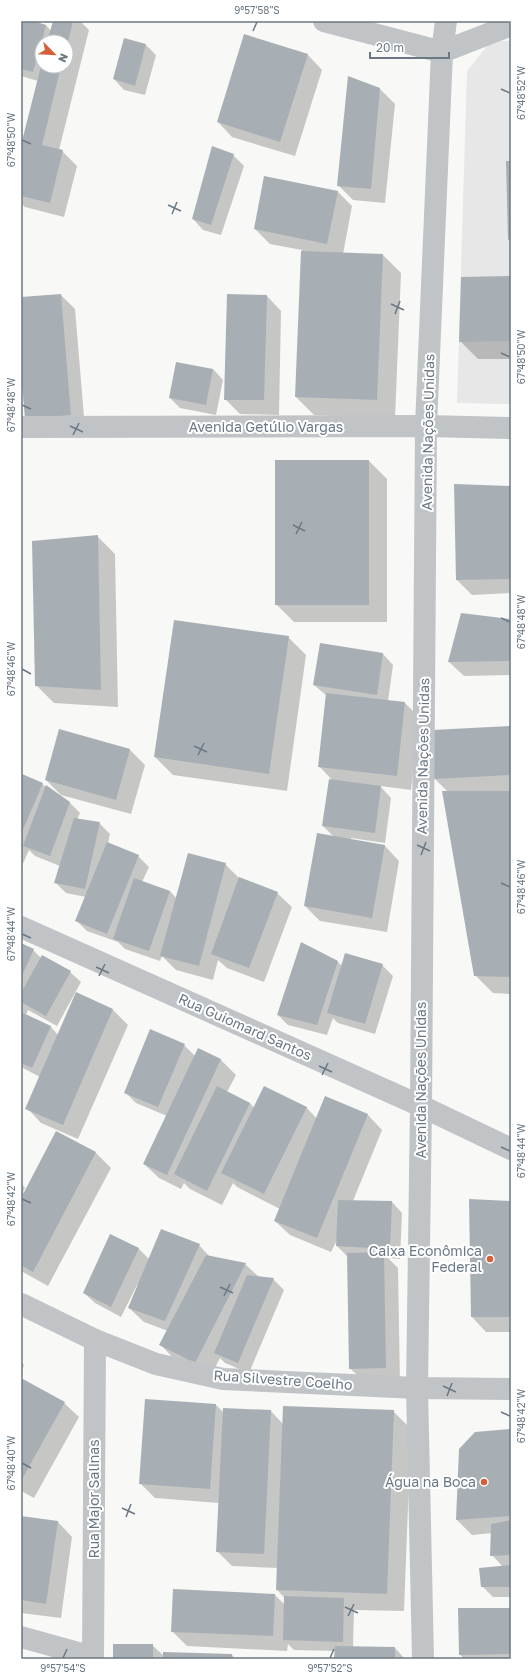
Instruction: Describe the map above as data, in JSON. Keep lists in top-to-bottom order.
{
  "streets": {
    "street": [
      "Avenida Getúlio Vargas",
      "Avenida Nações Unidas",
      "Rua Guiomard Santos",
      "Rua Silvestre Coelho",
      "Rua Major Salinas"
    ]
  },
  "crossings": [
    ["Avenida Getúlio Vargas", "Avenida Nações Unidas"],
    ["Avenida Nações Unidas", "Rua Guiomard Santos"],
    ["Avenida Nações Unidas", "Rua Silvestre Coelho"],
    ["Rua Silvestre Coelho", "Rua Major Salinas"]
  ],
  "places": ["Caixa Econômica Federal", "Água na Boca"],
  "scale_bar": "20 m",
  "north": "bottom right",
  "coordinates": [
    "9°57'58\"S",
    "67°48'52\"W",
    "67°48'50\"W",
    "67°48'48\"W",
    "67°48'46\"W",
    "67°48'44\"W",
    "67°48'42\"W",
    "67°48'40\"W",
    "9°57'54\"S",
    "9°57'52\"S"
  ]
}
